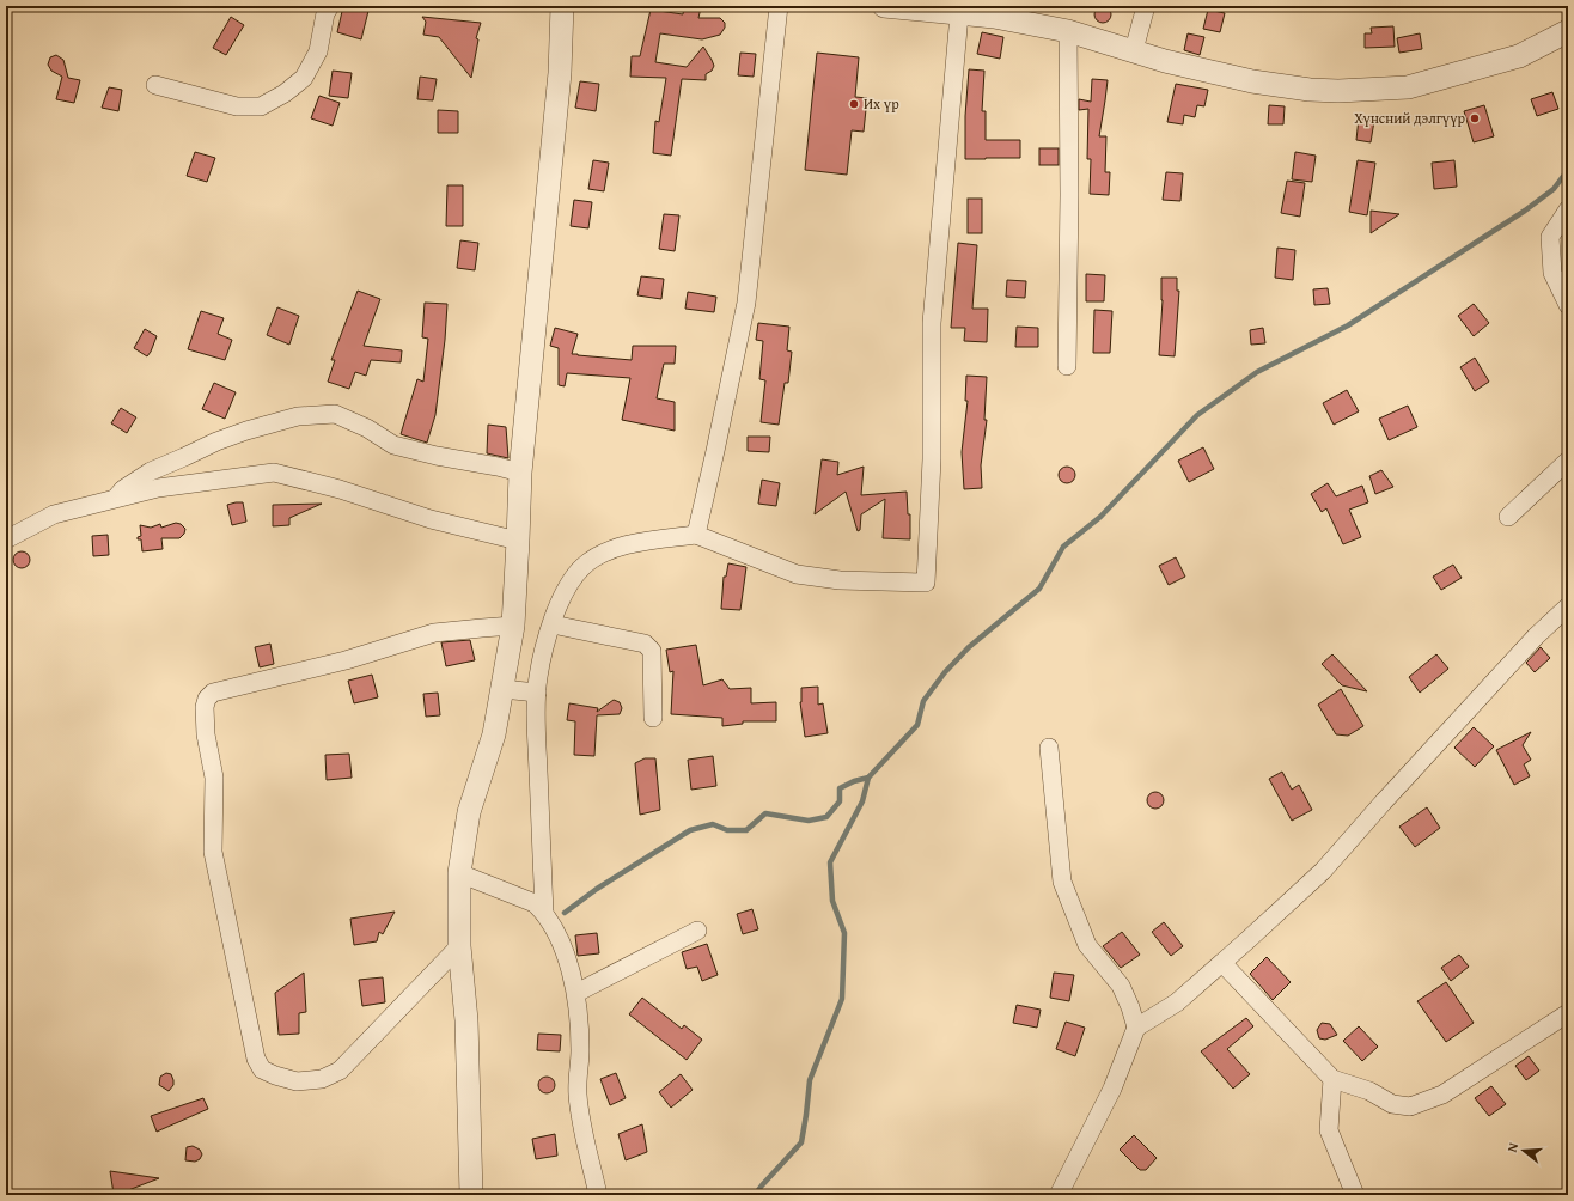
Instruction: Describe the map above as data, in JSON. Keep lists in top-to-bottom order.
{
  "places": ["Их үр", "Хүнсний дэлгүүр"],
  "north": "left"
}
